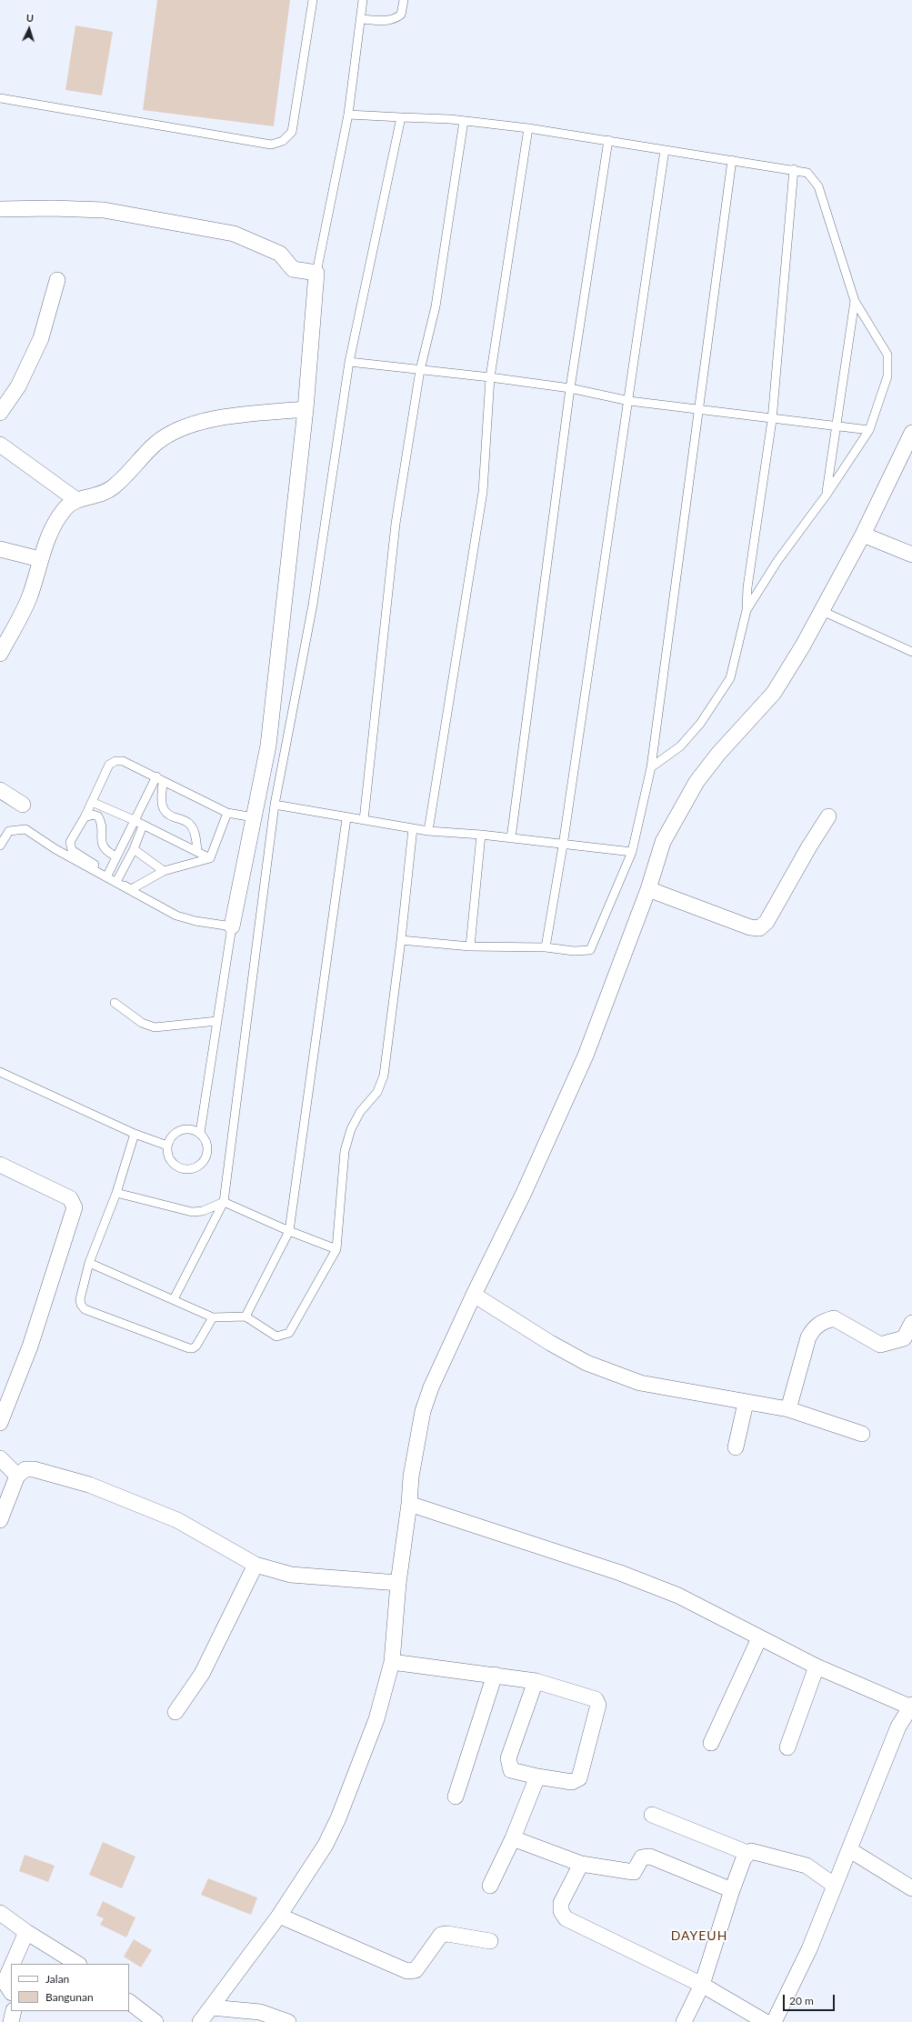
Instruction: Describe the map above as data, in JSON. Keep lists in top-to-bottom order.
{
  "districts": ["DAYEUH"],
  "legend": ["Jalan", "Bangunan"],
  "scale_bar": "20 m",
  "north": "top"
}
